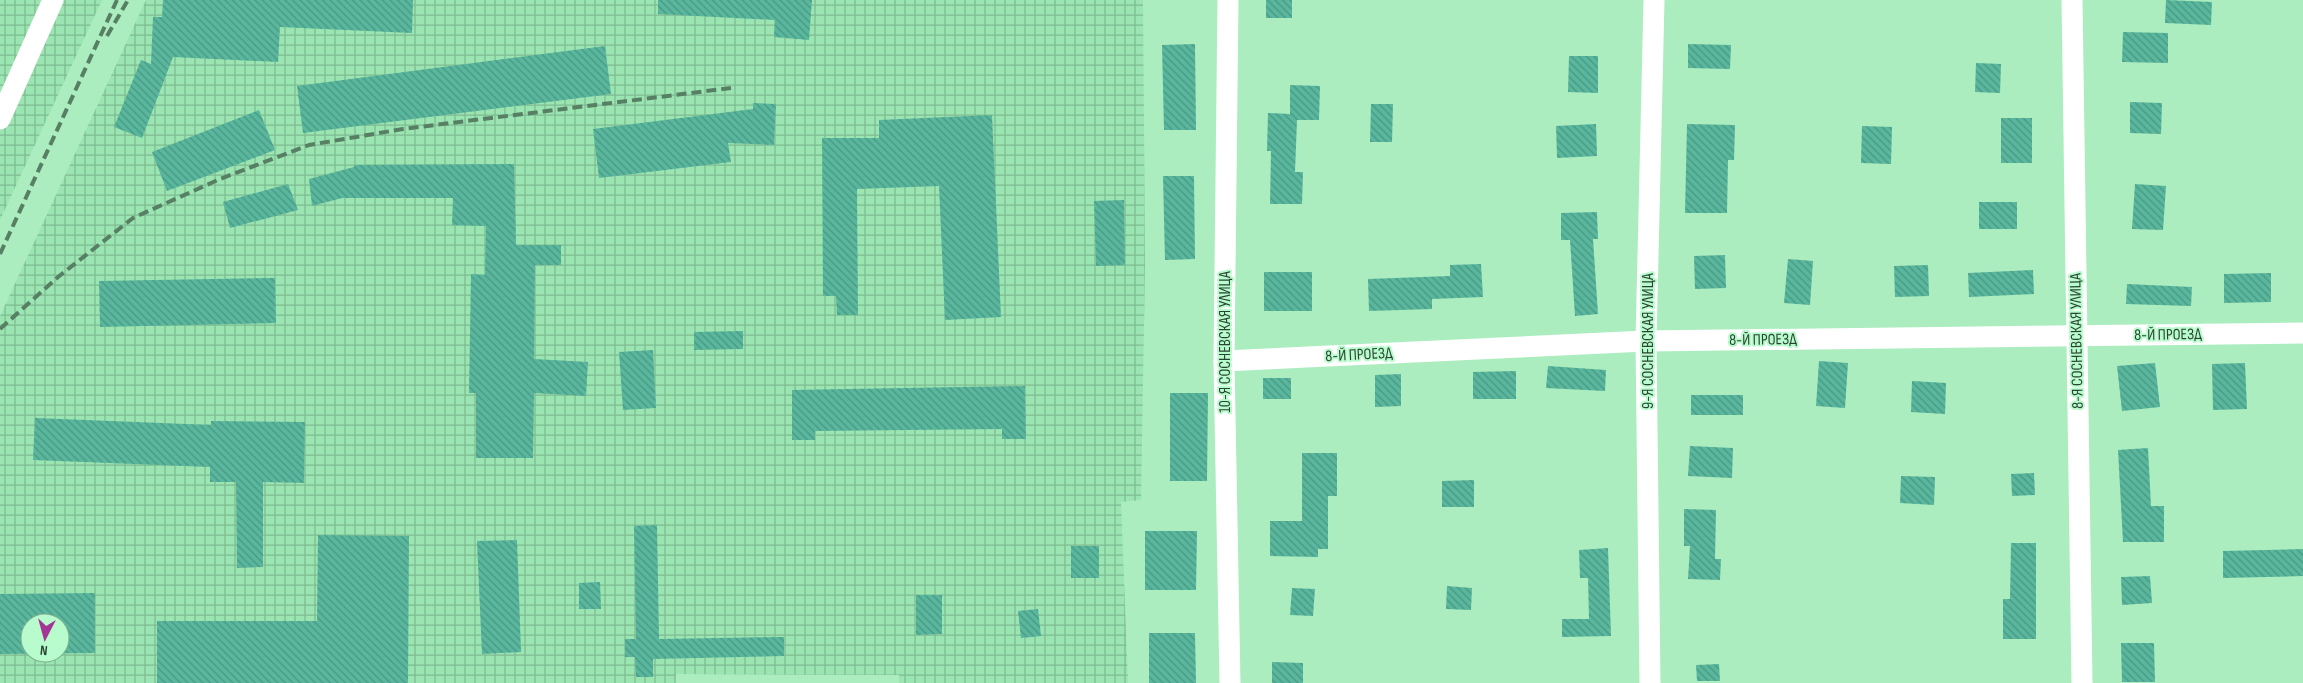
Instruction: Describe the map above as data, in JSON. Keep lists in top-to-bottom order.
{
  "streets": {
    "street": [
      "8-Й ПРОЕЗД",
      "9-Я СОСНЕВСКАЯ УЛИЦА",
      "8-Я СОСНЕВСКАЯ УЛИЦА",
      "10-Я СОСНЕВСКАЯ УЛИЦА"
    ]
  },
  "crossings": [
    ["8-Й ПРОЕЗД", "9-Я СОСНЕВСКАЯ УЛИЦА"],
    ["8-Й ПРОЕЗД", "8-Я СОСНЕВСКАЯ УЛИЦА"],
    ["8-Й ПРОЕЗД", "10-Я СОСНЕВСКАЯ УЛИЦА"]
  ],
  "north": "bottom"
}
